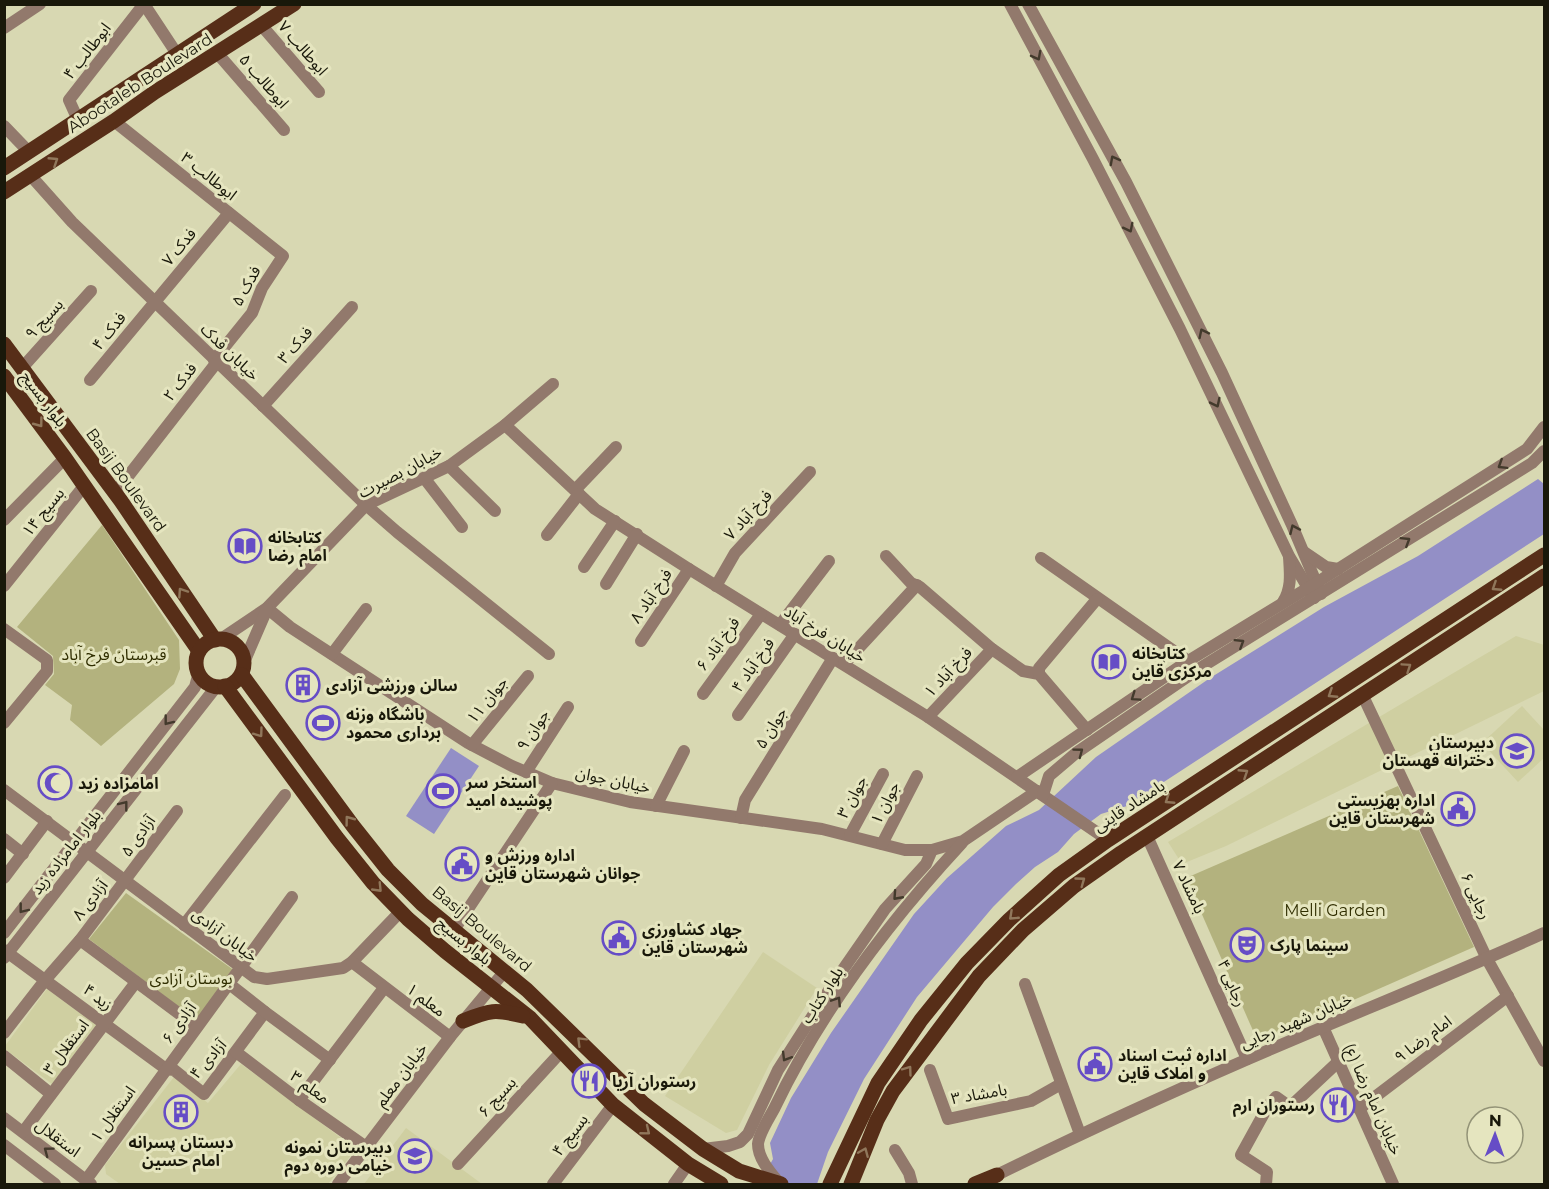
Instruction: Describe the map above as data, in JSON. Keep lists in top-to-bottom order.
{
  "streets": {
    "main road": [
      "Abootaleb Boulevard",
      "بلوار بسیج",
      "Basij Boulevard",
      "بامشاد قاینی"
    ],
    "street": [
      "ابوطالب ۷",
      "ابوطالب ۴",
      "ابوطالب ۵",
      "ابوطالب ۳",
      "فدک ۷",
      "فدک ۵",
      "بسیج ۹",
      "فدک ۴",
      "فدک ۳",
      "خیابان فدک",
      "فدک ۲",
      "خیابان بصیرت",
      "بسیج ۱۴",
      "فرخ آباد ۷",
      "فرخ آباد ۸",
      "خیابان فرخ آباد",
      "فرخ آباد ۶",
      "فرخ آباد ۴",
      "فرخ آباد ۱",
      "جوان ۱۱",
      "جوان ۵",
      "جوان ۹",
      "خیابان جوان",
      "جوان ۳",
      "جوان ۱",
      "آزادی ۵",
      "بلوار امامزاده زید",
      "بامشاد ۷",
      "رجایی ۶",
      "آزادی ۸",
      "خیابان آزادی",
      "رجایی ۴",
      "بلوار کتاب",
      "زید ۴",
      "معلم ۱",
      "خیابان شهید رجایی",
      "آزادی ۶",
      "امام رضا ۹",
      "استقلال ۳",
      "آزادی ۴",
      "خیابان معلم",
      "معلم ۳",
      "بامشاد ۳",
      "بسیج ۶",
      "خیابان امام رضا (ع)",
      "استقلال ۱",
      "بسیج ۴",
      "استقلال"
    ]
  },
  "crossings": [
    ["ابوطالب ۷", "Abootaleb Boulevard"],
    ["ابوطالب ۴", "Abootaleb Boulevard"],
    ["ابوطالب ۵", "Abootaleb Boulevard"],
    ["Abootaleb Boulevard", "ابوطالب ۳"],
    ["Abootaleb Boulevard", "خیابان فدک"],
    ["ابوطالب ۳", "فدک ۷"],
    ["ابوطالب ۳", "فدک ۵"],
    ["فدک ۷", "فدک ۴"],
    ["فدک ۷", "خیابان فدک"],
    ["فدک ۵", "خیابان فدک"],
    ["فدک ۵", "فدک ۲"],
    ["بسیج ۹", "Basij Boulevard"],
    ["فدک ۴", "خیابان فدک"],
    ["فدک ۳", "خیابان فدک"],
    ["خیابان فدک", "فدک ۲"],
    ["خیابان فدک", "خیابان بصیرت"],
    ["فدک ۲", "Basij Boulevard"],
    ["بلوار بسیج", "Basij Boulevard"],
    ["بلوار بسیج", "بسیج ۱۴"],
    ["بلوار بسیج", "بلوار امامزاده زید"],
    ["بلوار بسیج", "خیابان آزادی"],
    ["بلوار بسیج", "خیابان معلم"],
    ["بلوار بسیج", "بسیج ۶"],
    ["بلوار بسیج", "بسیج ۴"],
    ["خیابان بصیرت", "خیابان فرخ آباد"],
    ["خیابان بصیرت", "خیابان جوان"],
    ["Basij Boulevard", "بلوار امامزاده زید"],
    ["Basij Boulevard", "بلوار کتاب"],
    ["Basij Boulevard", "خیابان معلم"],
    ["فرخ آباد ۷", "خیابان فرخ آباد"],
    ["فرخ آباد ۸", "خیابان فرخ آباد"],
    ["خیابان فرخ آباد", "فرخ آباد ۶"],
    ["خیابان فرخ آباد", "فرخ آباد ۴"],
    ["خیابان فرخ آباد", "فرخ آباد ۱"],
    ["خیابان فرخ آباد", "جوان ۵"],
    ["خیابان فرخ آباد", "بامشاد قاینی"],
    ["جوان ۱۱", "خیابان جوان"],
    ["جوان ۵", "خیابان جوان"],
    ["جوان ۹", "خیابان جوان"],
    ["خیابان جوان", "جوان ۳"],
    ["خیابان جوان", "جوان ۱"],
    ["خیابان جوان", "بلوار کتاب"],
    ["آزادی ۵", "آزادی ۸"],
    ["آزادی ۵", "خیابان آزادی"],
    ["بلوار امامزاده زید", "خیابان آزادی"],
    ["بلوار امامزاده زید", "زید ۴"],
    ["بامشاد ۷", "رجایی ۴"],
    ["رجایی ۶", "خیابان شهید رجایی"],
    ["رجایی ۶", "امام رضا ۹"],
    ["آزادی ۸", "خیابان آزادی"],
    ["آزادی ۸", "زید ۴"],
    ["خیابان آزادی", "معلم ۱"],
    ["خیابان آزادی", "آزادی ۶"],
    ["رجایی ۴", "خیابان شهید رجایی"],
    ["زید ۴", "آزادی ۶"],
    ["زید ۴", "استقلال ۳"],
    ["زید ۴", "آزادی ۴"],
    ["زید ۴", "استقلال ۱"],
    ["معلم ۱", "خیابان معلم"],
    ["خیابان شهید رجایی", "خیابان امام رضا (ع)"],
    ["آزادی ۶", "آزادی ۴"],
    ["آزادی ۶", "استقلال ۱"],
    ["امام رضا ۹", "خیابان امام رضا (ع)"],
    ["استقلال ۳", "استقلال"],
    ["آزادی ۴", "معلم ۳"],
    ["آزادی ۴", "استقلال ۱"],
    ["خیابان معلم", "معلم ۳"],
    ["استقلال ۱", "استقلال"]
  ],
  "one_way": ["بلوار بسیج", "Basij Boulevard"],
  "parks": ["قبرستان فرخ آباد", "Melli Garden", "بوستان آزادی"],
  "places": {
    "library": ["کتابخانه امام رضا", "کتابخانه مرکزی قاین"],
    "building": ["سالن ورزشی آزادی", "دبستان پسرانه امام حسین"],
    "sports": ["باشگاه وزنه برداری محمود", "استخر سر پوشیده امید"],
    "school or university": ["دبیرستان دخترانه قهستان", "دبیرستان نمونه خیامی دوره دوم"],
    "mosque": ["امامزاده زید"],
    "public building": [
      "اداره بهزیستی شهرستان قاین",
      "اداره ورزش و جوانان شهرستان قاین",
      "جهاد کشاورزی شهرستان قاین",
      "اداره ثبت اسناد و املاک قاین"
    ],
    "theatre": ["سینما پارک"],
    "restaurant": ["رستوران آریا", "رستوران ارم"]
  },
  "north": "top"
}
